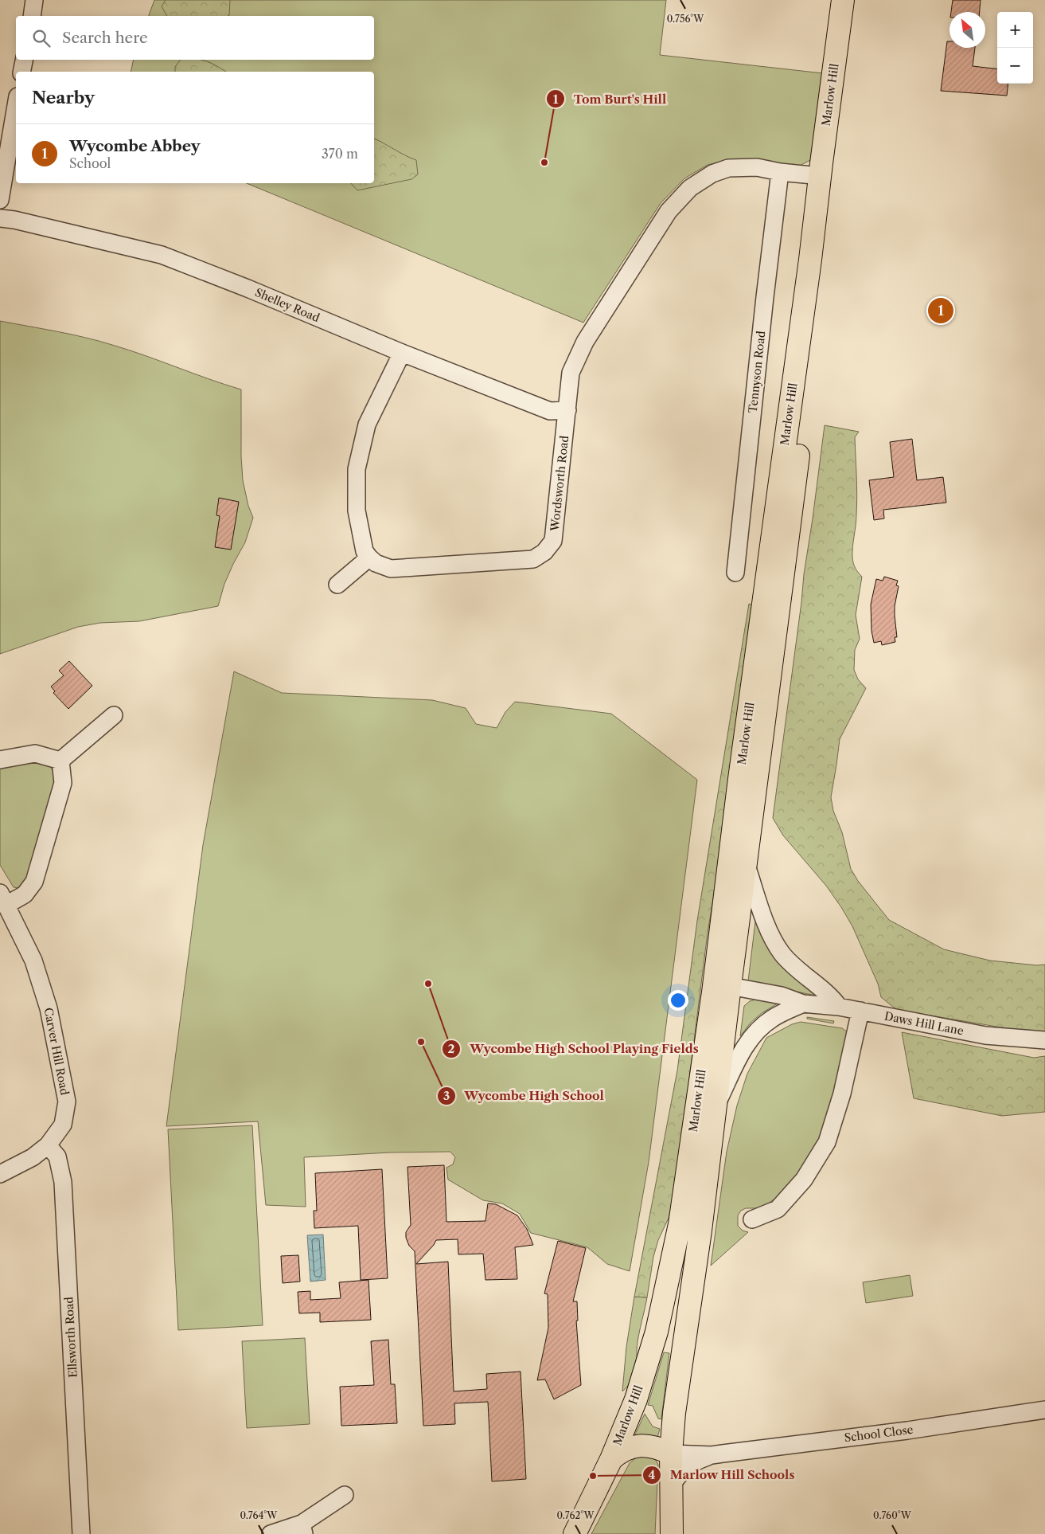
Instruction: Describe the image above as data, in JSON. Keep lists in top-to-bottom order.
{
  "streets": {
    "main road": ["Marlow Hill"],
    "street": [
      "Shelley Road",
      "Tennyson Road",
      "Wordsworth Road",
      "Daws Hill Lane",
      "Carver Hill Road",
      "Ellsworth Road",
      "School Close"
    ]
  },
  "crossings": [
    ["Marlow Hill", "Wordsworth Road"],
    ["Marlow Hill", "Daws Hill Lane"],
    ["Marlow Hill", "School Close"],
    ["Shelley Road", "Wordsworth Road"],
    ["Tennyson Road", "Wordsworth Road"],
    ["Carver Hill Road", "Ellsworth Road"]
  ],
  "places": [
    "Tom Burt's Hill",
    "Wycombe High School Playing Fields",
    "Wycombe High School",
    "Marlow Hill Schools"
  ],
  "north": "top left",
  "page": {
    "map_buttons": ["+", "−"],
    "search": "Search here",
    "heading": "Nearby",
    "list": [
      {
        "mark": "1",
        "name": "Wycombe Abbey",
        "note": "School",
        "value": "370 m"
      }
    ],
    "pins": "1"
  },
  "coordinates": [
    "0.756°W",
    "0.764°W",
    "0.762°W",
    "0.760°W"
  ]
}
